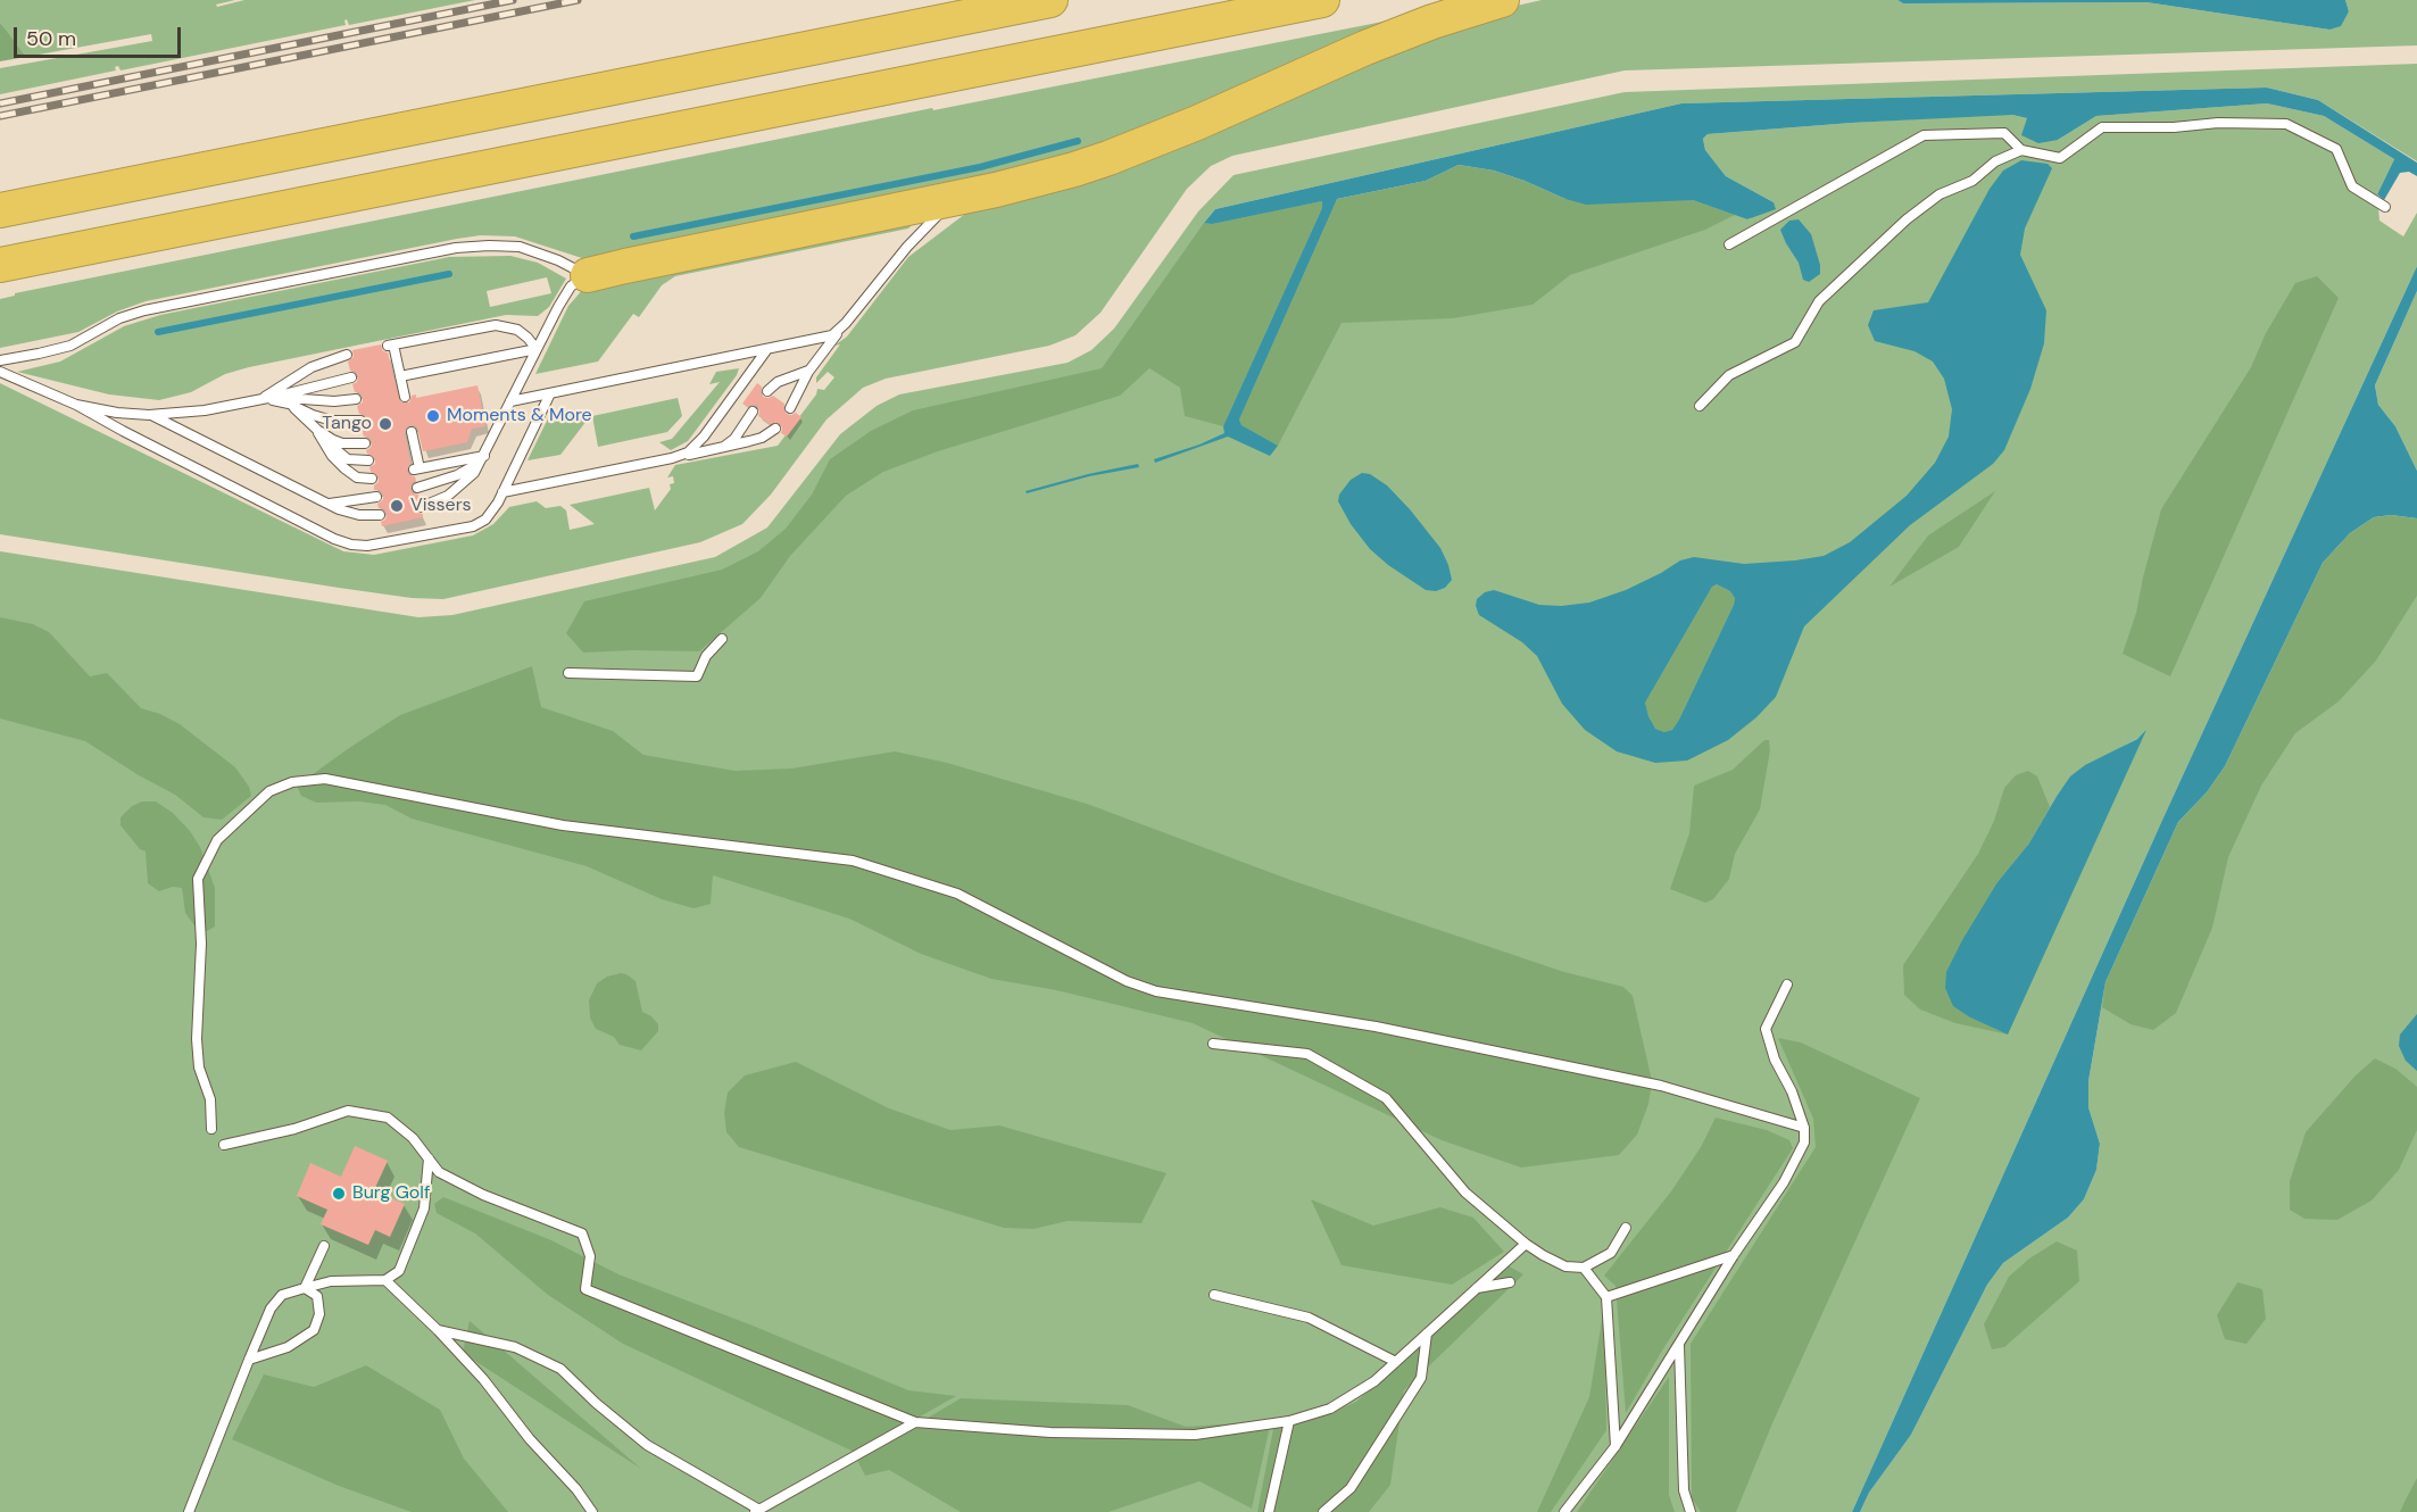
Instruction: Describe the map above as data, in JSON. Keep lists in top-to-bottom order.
{
  "places": [
    "Moments & More",
    "Tango",
    "Vissers",
    "Burg Golf"
  ],
  "scale_bar": "50 m"
}
